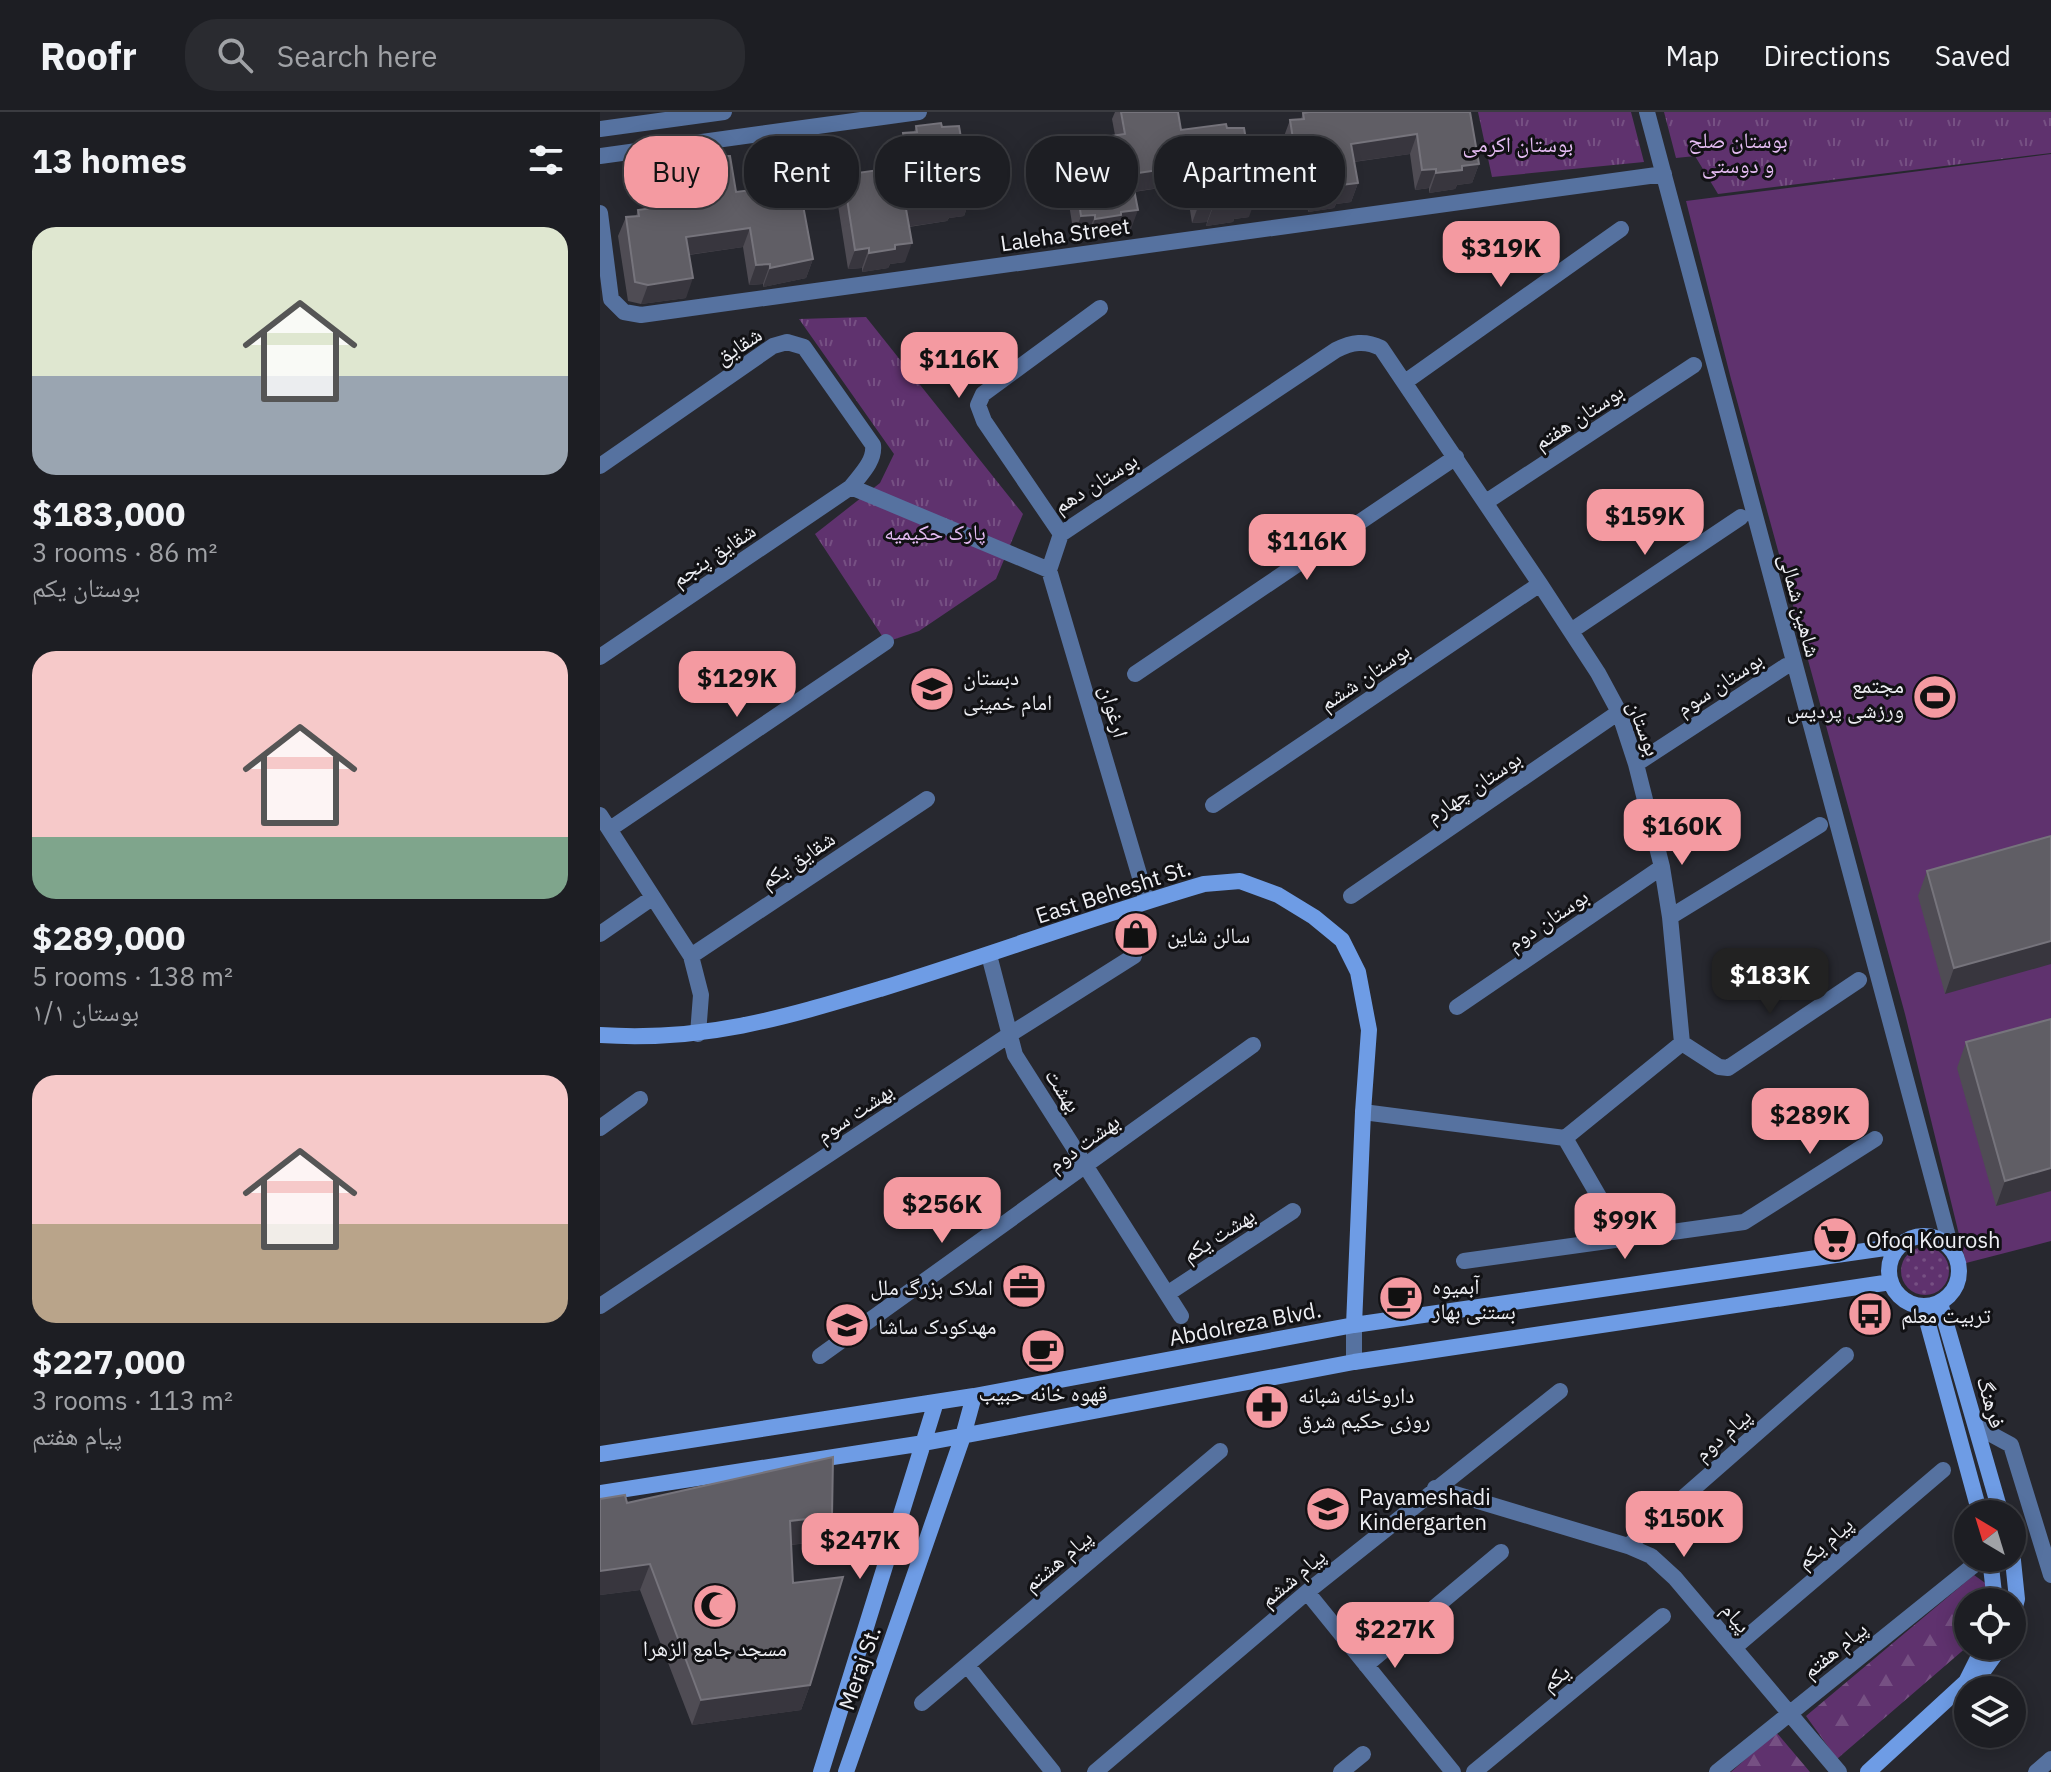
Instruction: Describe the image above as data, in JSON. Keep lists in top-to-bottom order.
{
  "streets": {
    "main road": [
      "East Behesht St.",
      "Abdolreza Blvd.",
      "فرهنگ",
      "Meraj St."
    ],
    "street": [
      "Laleha Street",
      "شقایق",
      "بوستان هفتم",
      "بوستان دهم",
      "شقایق پنجم",
      "شاهین شمالی",
      "بوستان ششم",
      "بوستان سوم",
      "ارغوان",
      "بوستان",
      "بوستان چهارم",
      "شقایق یکم",
      "بوستان دوم",
      "بهشت",
      "بهشت سوم",
      "بهشت دوم",
      "بهشت یکم",
      "پیام دوم",
      "پیام یکم",
      "پیام هشتم",
      "پیام ششم",
      "پیام",
      "پیام هفتم",
      "یکم"
    ]
  },
  "crossings": [
    ["Laleha Street", "شاهین شمالی"],
    ["شقایق", "شقایق پنجم"],
    ["بوستان هفتم", "بوستان"],
    ["بوستان دهم", "بوستان"],
    ["شاهین شمالی", "Abdolreza Blvd."],
    ["شاهین شمالی", "فرهنگ"],
    ["بوستان ششم", "بوستان"],
    ["بوستان سوم", "بوستان"],
    ["ارغوان", "East Behesht St."],
    ["بوستان", "بوستان چهارم"],
    ["بوستان", "بوستان دوم"],
    ["East Behesht St.", "بهشت"],
    ["East Behesht St.", "Abdolreza Blvd."],
    ["بهشت", "بهشت سوم"],
    ["بهشت", "بهشت دوم"],
    ["بهشت", "بهشت یکم"],
    ["Abdolreza Blvd.", "فرهنگ"],
    ["Abdolreza Blvd.", "Meraj St."],
    ["پیام دوم", "پیام"],
    ["پیام یکم", "پیام"],
    ["پیام ششم", "پیام"],
    ["پیام", "پیام هفتم"]
  ],
  "parks": ["بوستان صلح و دوستی", "بوستان اکرمی", "پارک حکیمیه"],
  "places": {
    "school or university": ["دبستان امام خمینی", "مهدکودک ساشا", "Payameshadi Kindergarten"],
    "sports": ["مجتمع ورزشی پردیس"],
    "shop": ["سالن شاین"],
    "supermarket": ["Ofoq Kourosh"],
    "office": ["املاک بزرگ ملل"],
    "cafe": ["آبمیوه بستنی بهار", "قهوه خانه حبیب"],
    "bus stop": ["تربیت معلم"],
    "pharmacy": ["داروخانه شبانه روزی حکیم شرق"],
    "mosque": ["مسجد جامع الزهرا"]
  },
  "north": "top left",
  "page": {
    "header": "Roofr",
    "search": "Search here",
    "nav": ["Map", "Directions", "Saved"],
    "heading": "13 homes",
    "chip": [
      "Buy",
      "Rent",
      "Filters",
      "New",
      "Apartment"
    ],
    "list": [
      {
        "name": "$183,000",
        "note": "3 rooms · 86 m² · بوستان یکم"
      },
      {
        "name": "$289,000",
        "note": "5 rooms · 138 m² · بوستان ۱/۱"
      },
      {
        "name": "$227,000",
        "note": "3 rooms · 113 m² · پیام هفتم"
      }
    ],
    "price": [
      "$319K",
      "$116K",
      "$159K",
      "$116K",
      "$129K",
      "$160K",
      "$183K",
      "$289K",
      "$256K",
      "$99K",
      "$150K",
      "$247K",
      "$227K"
    ]
  }
}
